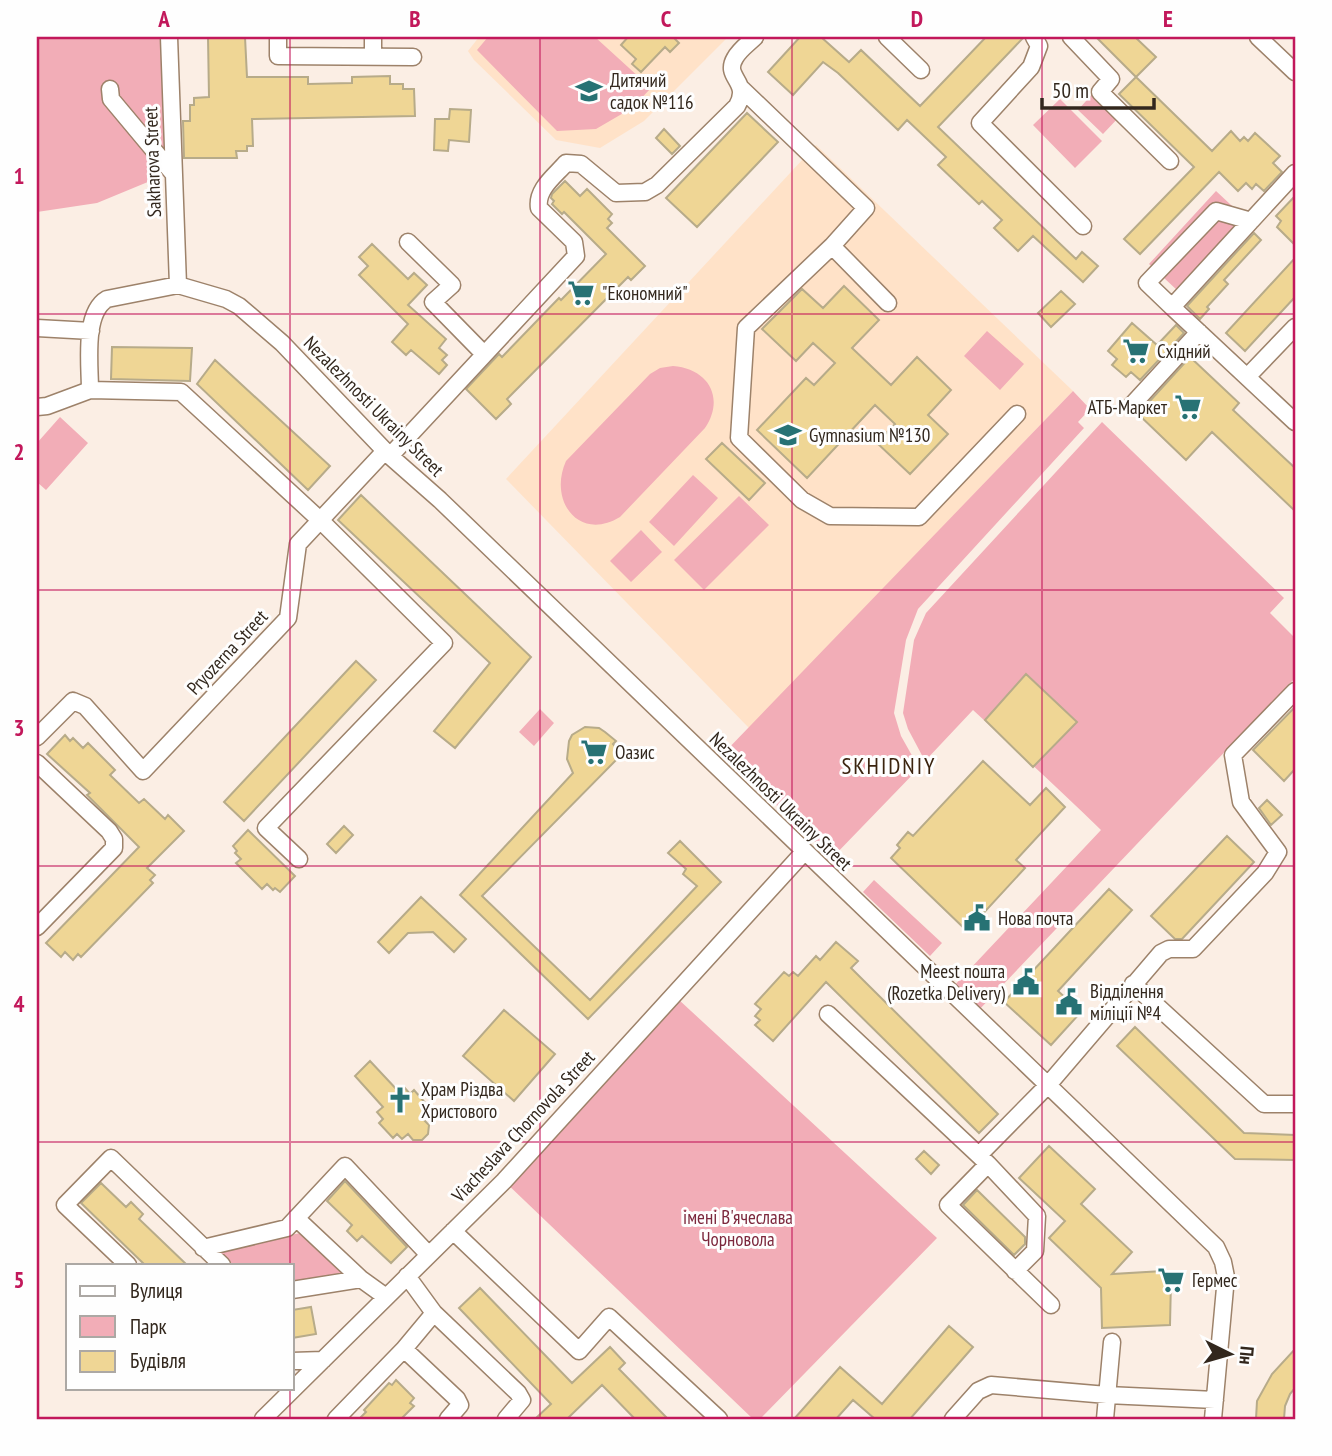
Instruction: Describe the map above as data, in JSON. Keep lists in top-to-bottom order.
{
  "streets": {
    "street": [
      "Sakharova Street",
      "Nezalezhnosti Ukrainy Street",
      "Pryozerna Street",
      "Viacheslava Chornovola Street"
    ]
  },
  "crossings": [
    ["Sakharova Street", "Nezalezhnosti Ukrainy Street"],
    ["Nezalezhnosti Ukrainy Street", "Pryozerna Street"],
    ["Nezalezhnosti Ukrainy Street", "Viacheslava Chornovola Street"]
  ],
  "districts": ["SKHIDNIY"],
  "parks": ["імені В'ячеслава Чорновола"],
  "places": {
    "school or university": ["Дитячий садок №116", "Gymnasium №130"],
    "supermarket": [
      "\"Економний\"",
      "Східний",
      "АТБ-Маркет",
      "Оазис",
      "Гермес"
    ],
    "public building": ["Нова почта", "Meest пошта (Rozetka Delivery)", "Відділення міліції №4"],
    "church": ["Храм Різдва Христового"]
  },
  "legend": ["Вулиця", "Парк", "Будівля"],
  "scale_bar": "50 m",
  "north": "right",
  "grid": {
    "columns": [
      "A",
      "B",
      "C",
      "D",
      "E"
    ],
    "rows": [
      "1",
      "2",
      "3",
      "4",
      "5"
    ]
  }
}
